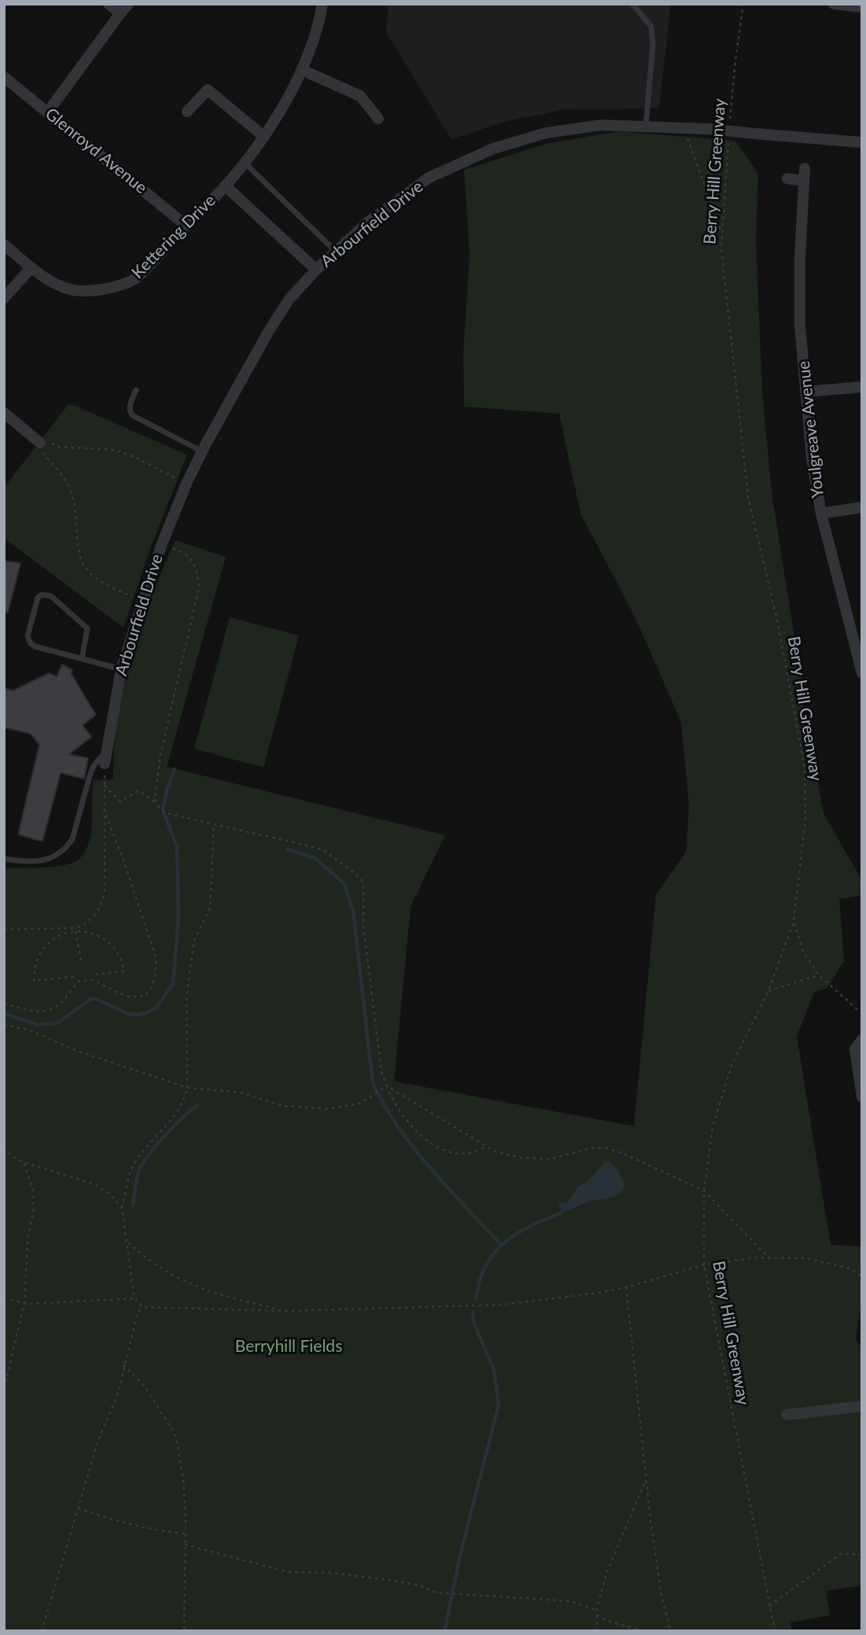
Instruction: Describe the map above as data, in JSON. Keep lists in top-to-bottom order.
{
  "streets": {
    "street": [
      "Glenroyd Avenue",
      "Arbourfield Drive",
      "Kettering Drive",
      "Youlgreave Avenue"
    ],
    "path": ["Berry Hill Greenway"]
  },
  "crossings": [
    ["Glenroyd Avenue", "Kettering Drive"]
  ],
  "parks": ["Berryhill Fields"]
}
